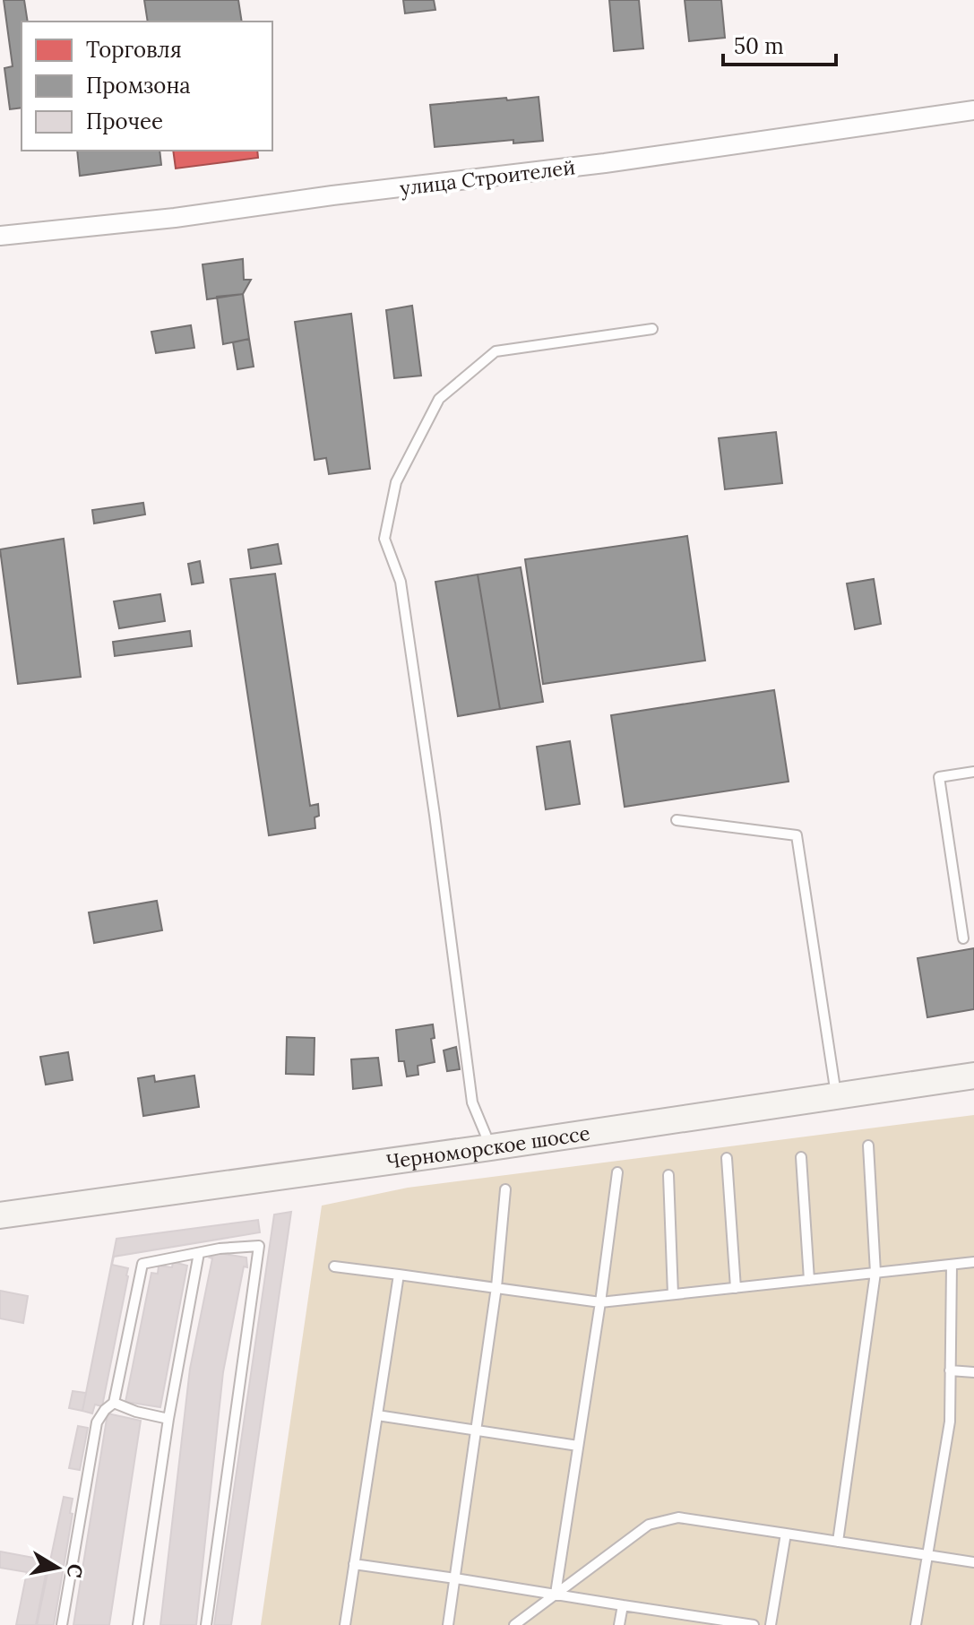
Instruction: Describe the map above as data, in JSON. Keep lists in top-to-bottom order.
{
  "streets": {
    "main road": ["Черноморское шоссе"],
    "street": ["улица Строителей"]
  },
  "legend": ["Торговля", "Промзона", "Прочее"],
  "scale_bar": "50 m",
  "north": "right"
}
